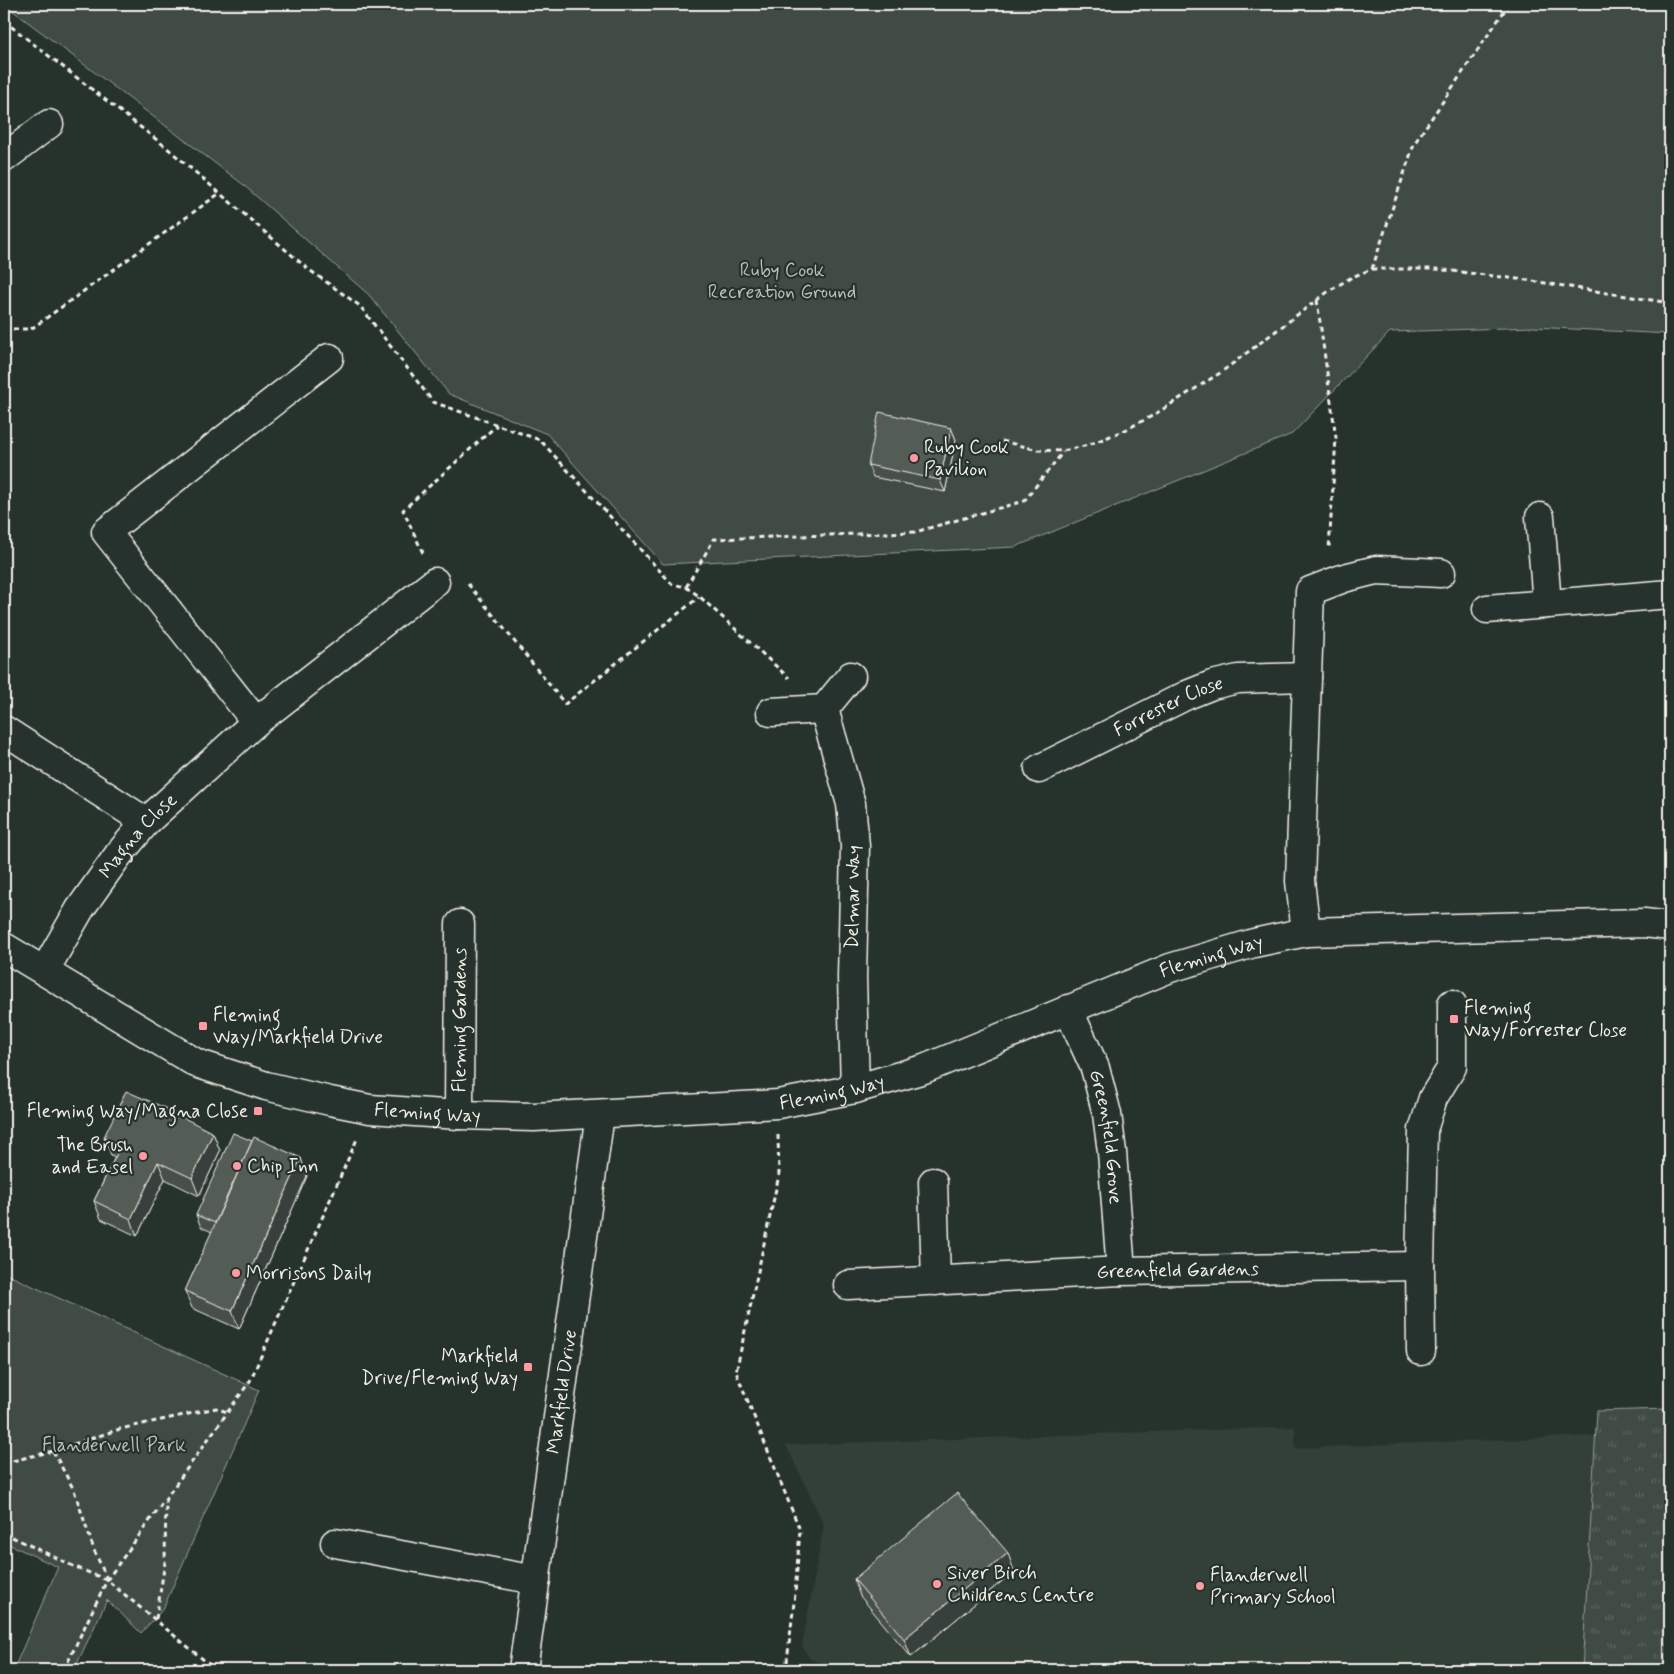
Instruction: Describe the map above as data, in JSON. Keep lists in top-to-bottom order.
{
  "streets": {
    "street": [
      "Forrester Close",
      "Magna Close",
      "Delmar Way",
      "Fleming Way",
      "Fleming Gardens",
      "Greenfield Grove",
      "Greenfield Gardens",
      "Markfield Drive"
    ]
  },
  "crossings": [
    ["Magna Close", "Fleming Way"],
    ["Delmar Way", "Fleming Way"],
    ["Fleming Way", "Fleming Gardens"],
    ["Fleming Way", "Greenfield Grove"],
    ["Fleming Way", "Markfield Drive"],
    ["Greenfield Grove", "Greenfield Gardens"]
  ],
  "parks": ["Ruby Cook Recreation Ground", "Flanderwell Park"],
  "places": {
    "other": [
      "Ruby Cook Pavilion",
      "The Brush and Easel",
      "Chip Inn",
      "Morrisons Daily",
      "Siver Birch Childrens Centre",
      "Flanderwell Primary School"
    ],
    "transit": [
      "Fleming Way/Forrester Close",
      "Fleming Way/Markfield Drive",
      "Fleming Way/Magna Close",
      "Markfield Drive/Fleming Way"
    ]
  }
}
